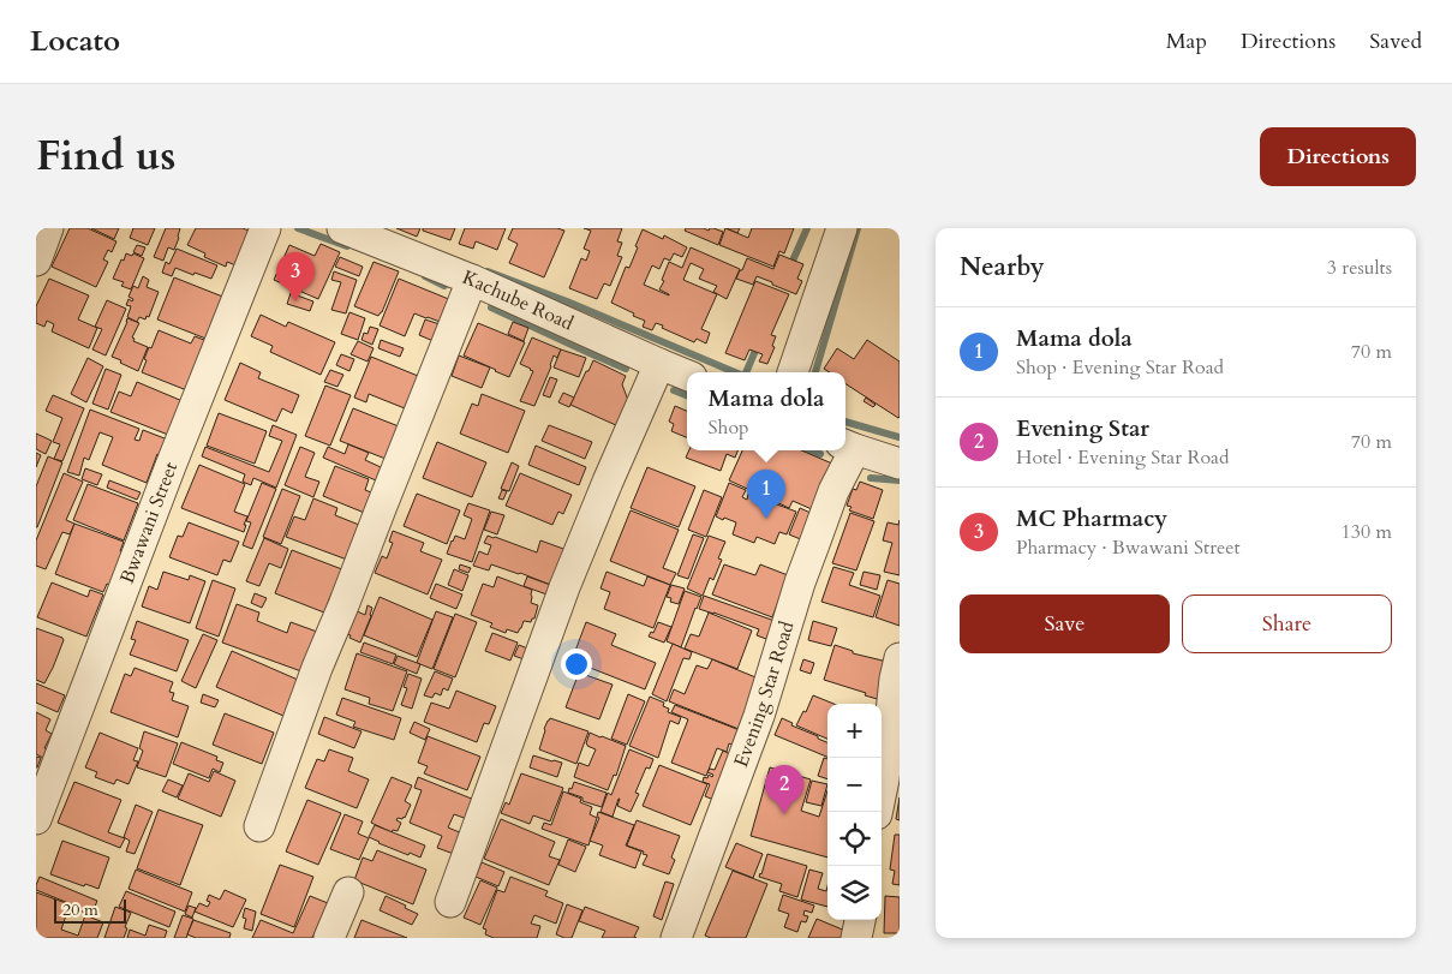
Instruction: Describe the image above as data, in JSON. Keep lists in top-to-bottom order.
{
  "streets": {
    "street": ["Kachube Road", "Bwawani Street", "Evening Star Road"]
  },
  "scale_bar": "20 m",
  "page": {
    "header": "Locato",
    "nav": ["Map", "Directions", "Saved"],
    "title": "Find us",
    "buttons": [
      "Directions",
      ["Save", "Share"]
    ],
    "heading": ["Nearby", "3 results"],
    "pins": ["3", "1", "2"],
    "list": [
      {
        "mark": "1",
        "name": "Mama dola",
        "note": "Shop · Evening Star Road",
        "value": "70 m"
      },
      {
        "mark": "2",
        "name": "Evening Star",
        "note": "Hotel · Evening Star Road",
        "value": "70 m"
      },
      {
        "mark": "3",
        "name": "MC Pharmacy",
        "note": "Pharmacy · Bwawani Street",
        "value": "130 m"
      }
    ],
    "popup": ["Mama dola", "Shop"],
    "map_buttons": ["+", "−"],
    "scale": "20 m"
  }
}
